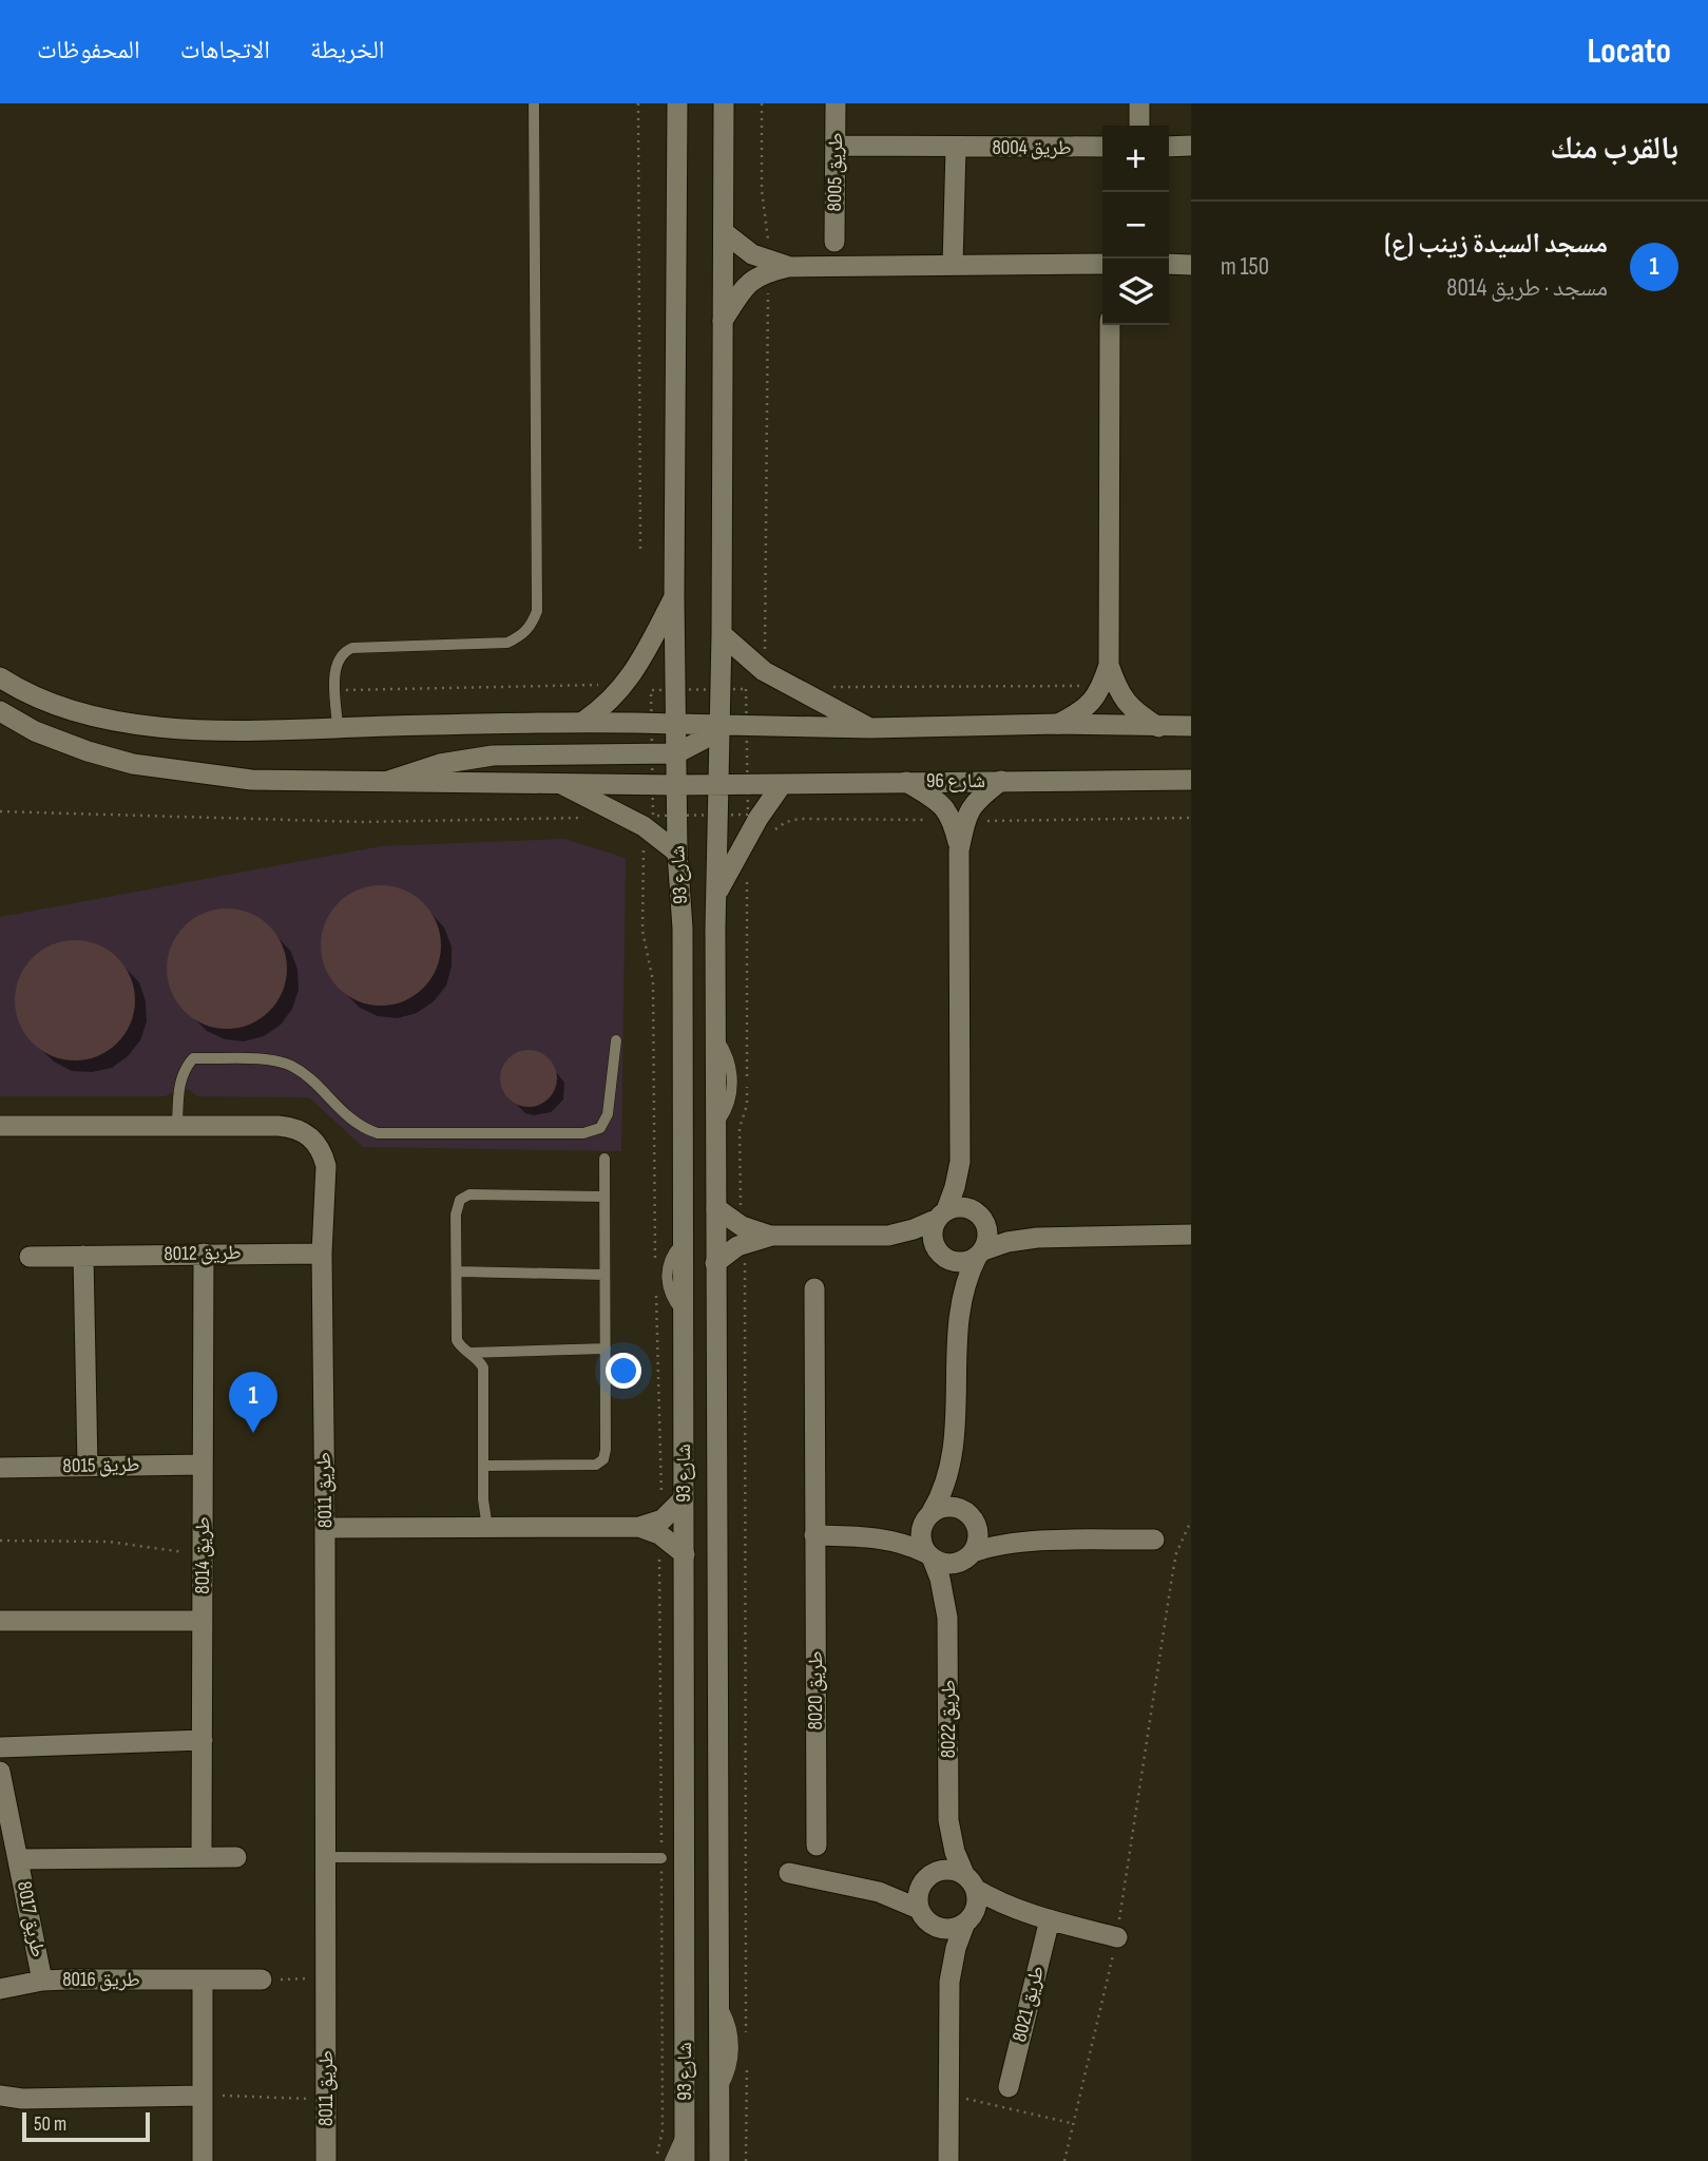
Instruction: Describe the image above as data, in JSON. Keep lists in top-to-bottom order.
{
  "streets": {
    "street": [
      "طريق 8004",
      "طريق 8005",
      "شارع 96",
      "شارع 93",
      "طريق 8012",
      "طريق 8015",
      "طريق 8011",
      "طريق 8014",
      "طريق 8020",
      "طريق 8022",
      "طريق 8017",
      "طريق 8016",
      "طريق 8021"
    ]
  },
  "crossings": [
    ["طريق 8004", "طريق 8005"],
    ["شارع 96", "شارع 93"],
    ["طريق 8012", "طريق 8011"],
    ["طريق 8012", "طريق 8014"],
    ["طريق 8015", "طريق 8014"],
    ["طريق 8017", "طريق 8016"]
  ],
  "scale_bar": "50 m",
  "page": {
    "header": "Locato",
    "nav": ["الخريطة", "الاتجاهات", "المحفوظات"],
    "heading": "بالقرب منك",
    "map_buttons": ["+", "−"],
    "list": [
      {
        "mark": "1",
        "name": "مسجد السيدة زينب (ع)",
        "note": "مسجد · طريق 8014",
        "value": "150 m"
      }
    ],
    "pins": "1",
    "scale": "50 m"
  }
}
